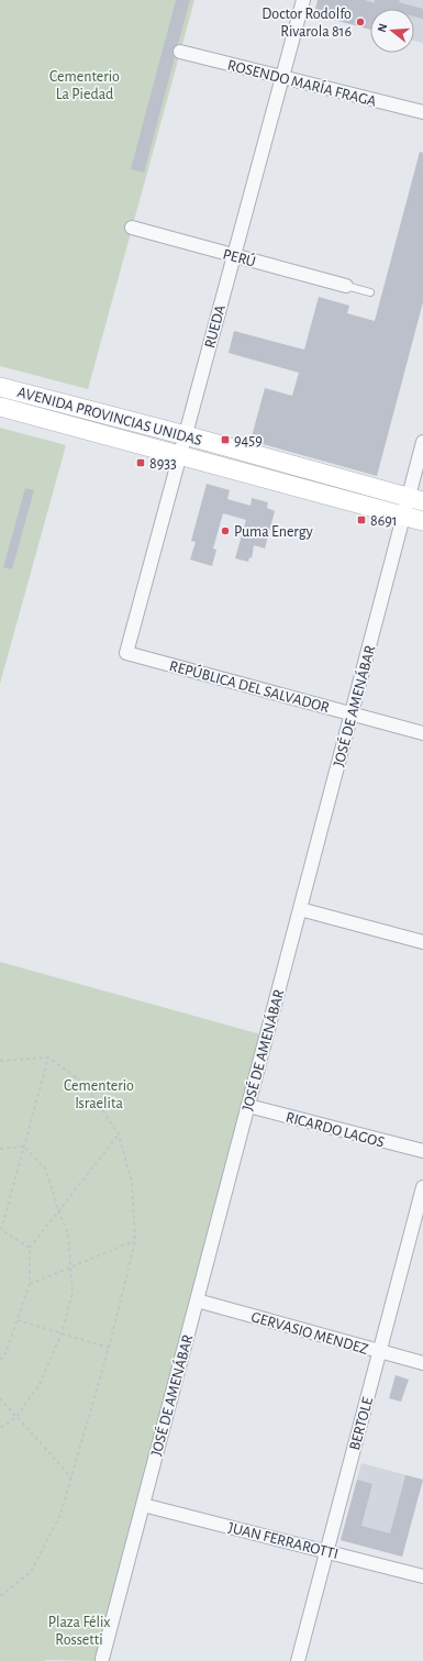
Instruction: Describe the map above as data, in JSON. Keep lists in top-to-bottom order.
{
  "streets": {
    "main road": ["AVENIDA PROVINCIAS UNIDAS"],
    "street": [
      "ROSENDO MARÍA FRAGA",
      "PERÚ",
      "RUEDA",
      "REPÚBLICA DEL SALVADOR",
      "JOSÉ DE AMENÁBAR",
      "RICARDO LAGOS",
      "GERVASIO MENDEZ",
      "BERTOLE",
      "JUAN FERRAROTTI"
    ]
  },
  "crossings": [
    ["ROSENDO MARÍA FRAGA", "RUEDA"],
    ["PERÚ", "RUEDA"],
    ["RUEDA", "AVENIDA PROVINCIAS UNIDAS"],
    ["RUEDA", "REPÚBLICA DEL SALVADOR"],
    ["AVENIDA PROVINCIAS UNIDAS", "JOSÉ DE AMENÁBAR"],
    ["REPÚBLICA DEL SALVADOR", "JOSÉ DE AMENÁBAR"],
    ["JOSÉ DE AMENÁBAR", "RICARDO LAGOS"],
    ["JOSÉ DE AMENÁBAR", "GERVASIO MENDEZ"],
    ["JOSÉ DE AMENÁBAR", "JUAN FERRAROTTI"],
    ["GERVASIO MENDEZ", "BERTOLE"],
    ["BERTOLE", "JUAN FERRAROTTI"]
  ],
  "parks": ["Cementerio La Piedad", "Cementerio Israelita", "Plaza Félix Rossetti"],
  "places": {
    "other": ["Doctor Rodolfo Rivarola 816", "Puma Energy"],
    "transit": ["9459", "8933", "8691"]
  },
  "north": "left"
}
